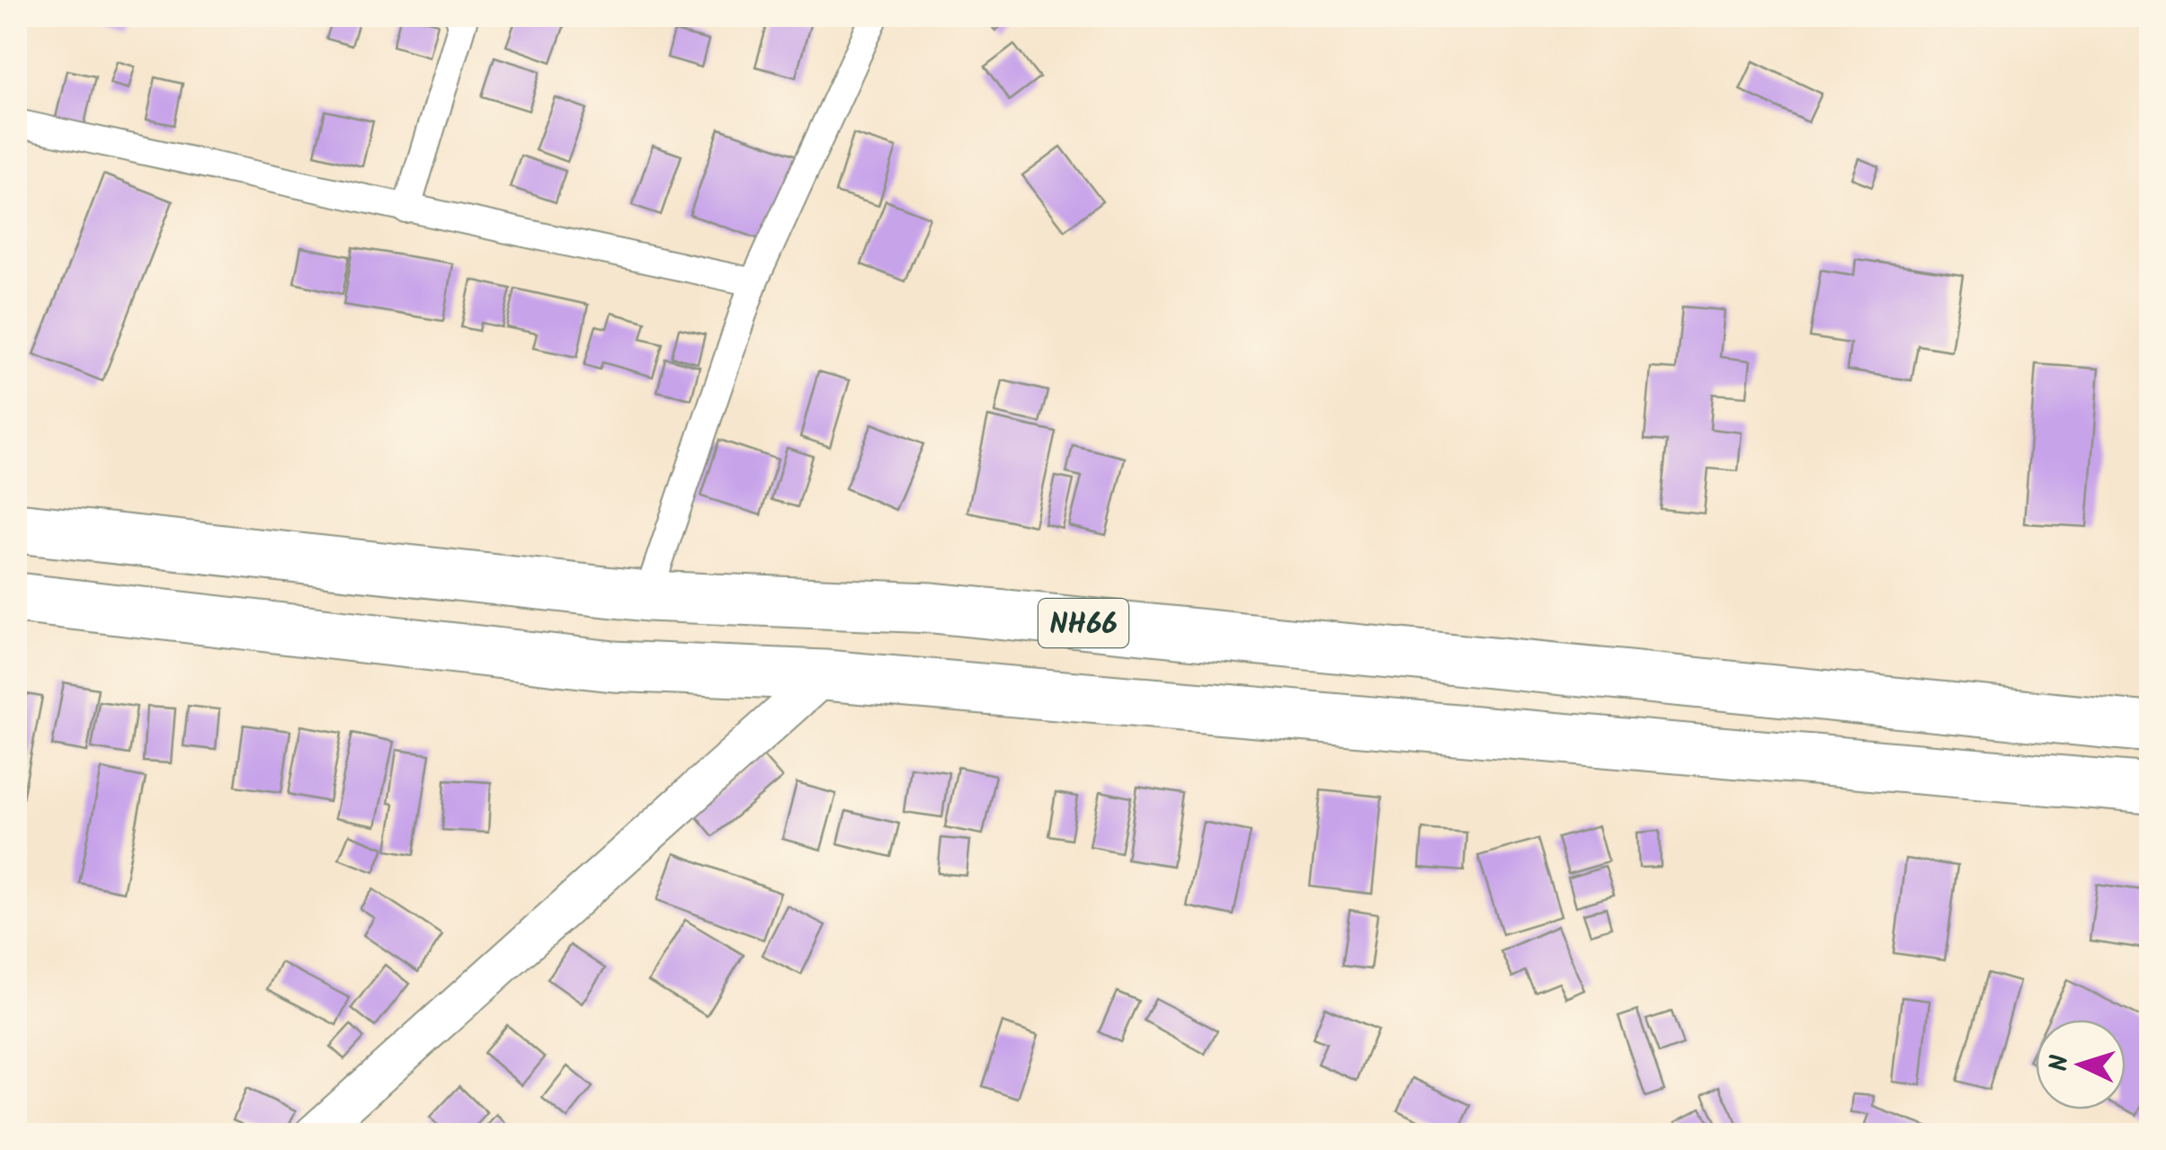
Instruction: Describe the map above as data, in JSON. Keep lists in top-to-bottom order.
{
  "streets": {
    "highway": ["NH66"]
  },
  "north": "left"
}
